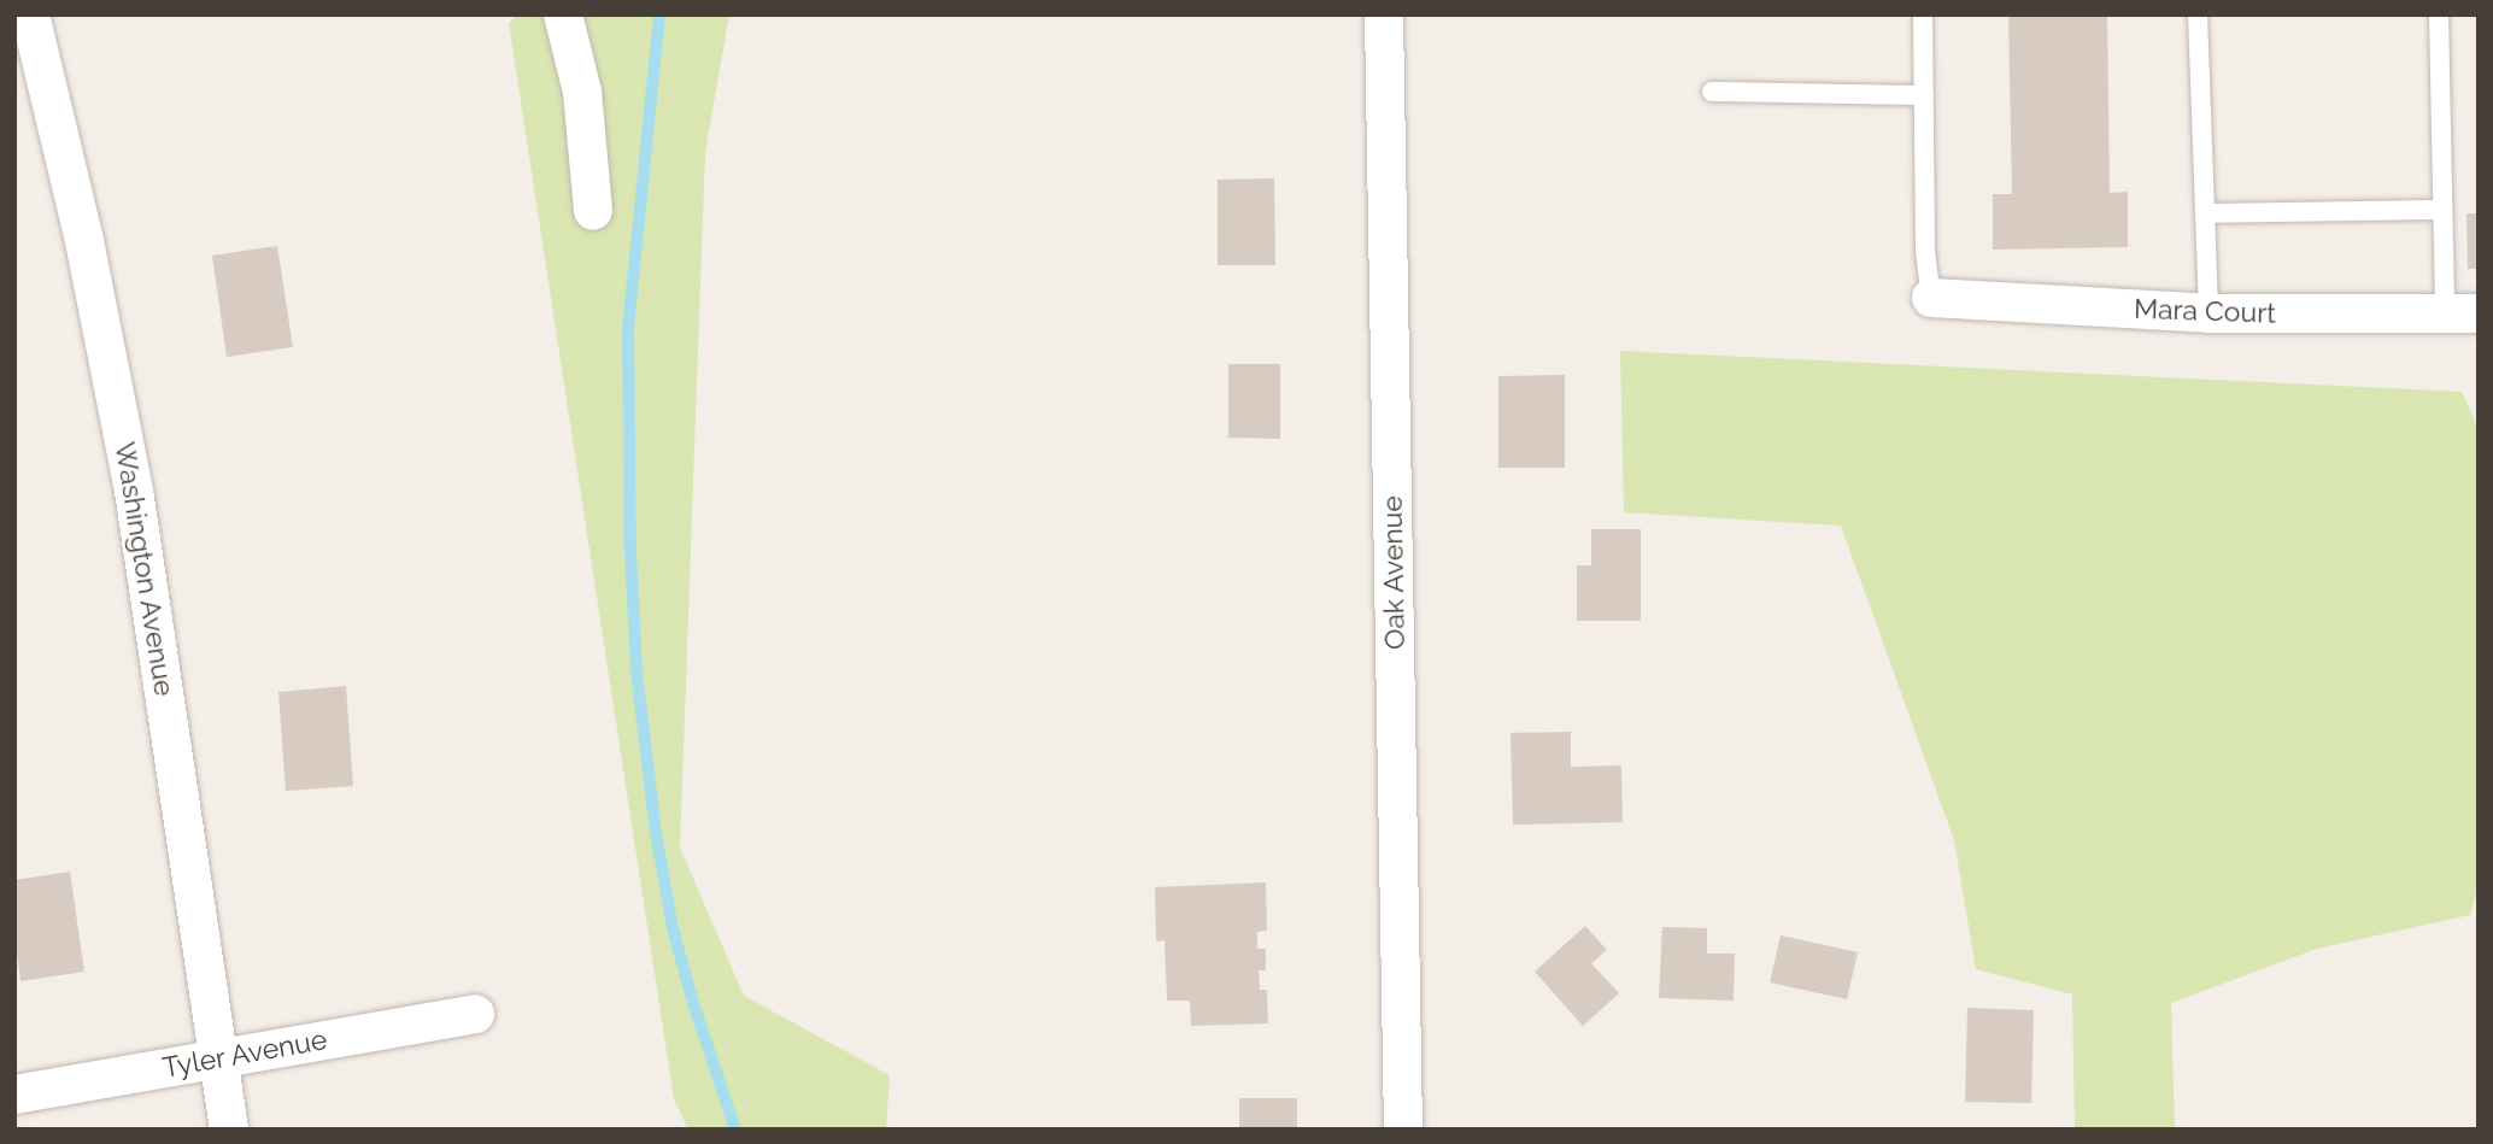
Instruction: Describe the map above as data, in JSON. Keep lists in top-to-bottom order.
{
  "streets": {
    "street": [
      "Mara Court",
      "Washington Avenue",
      "Oak Avenue",
      "Tyler Avenue"
    ]
  },
  "crossings": [
    ["Washington Avenue", "Tyler Avenue"]
  ]
}
